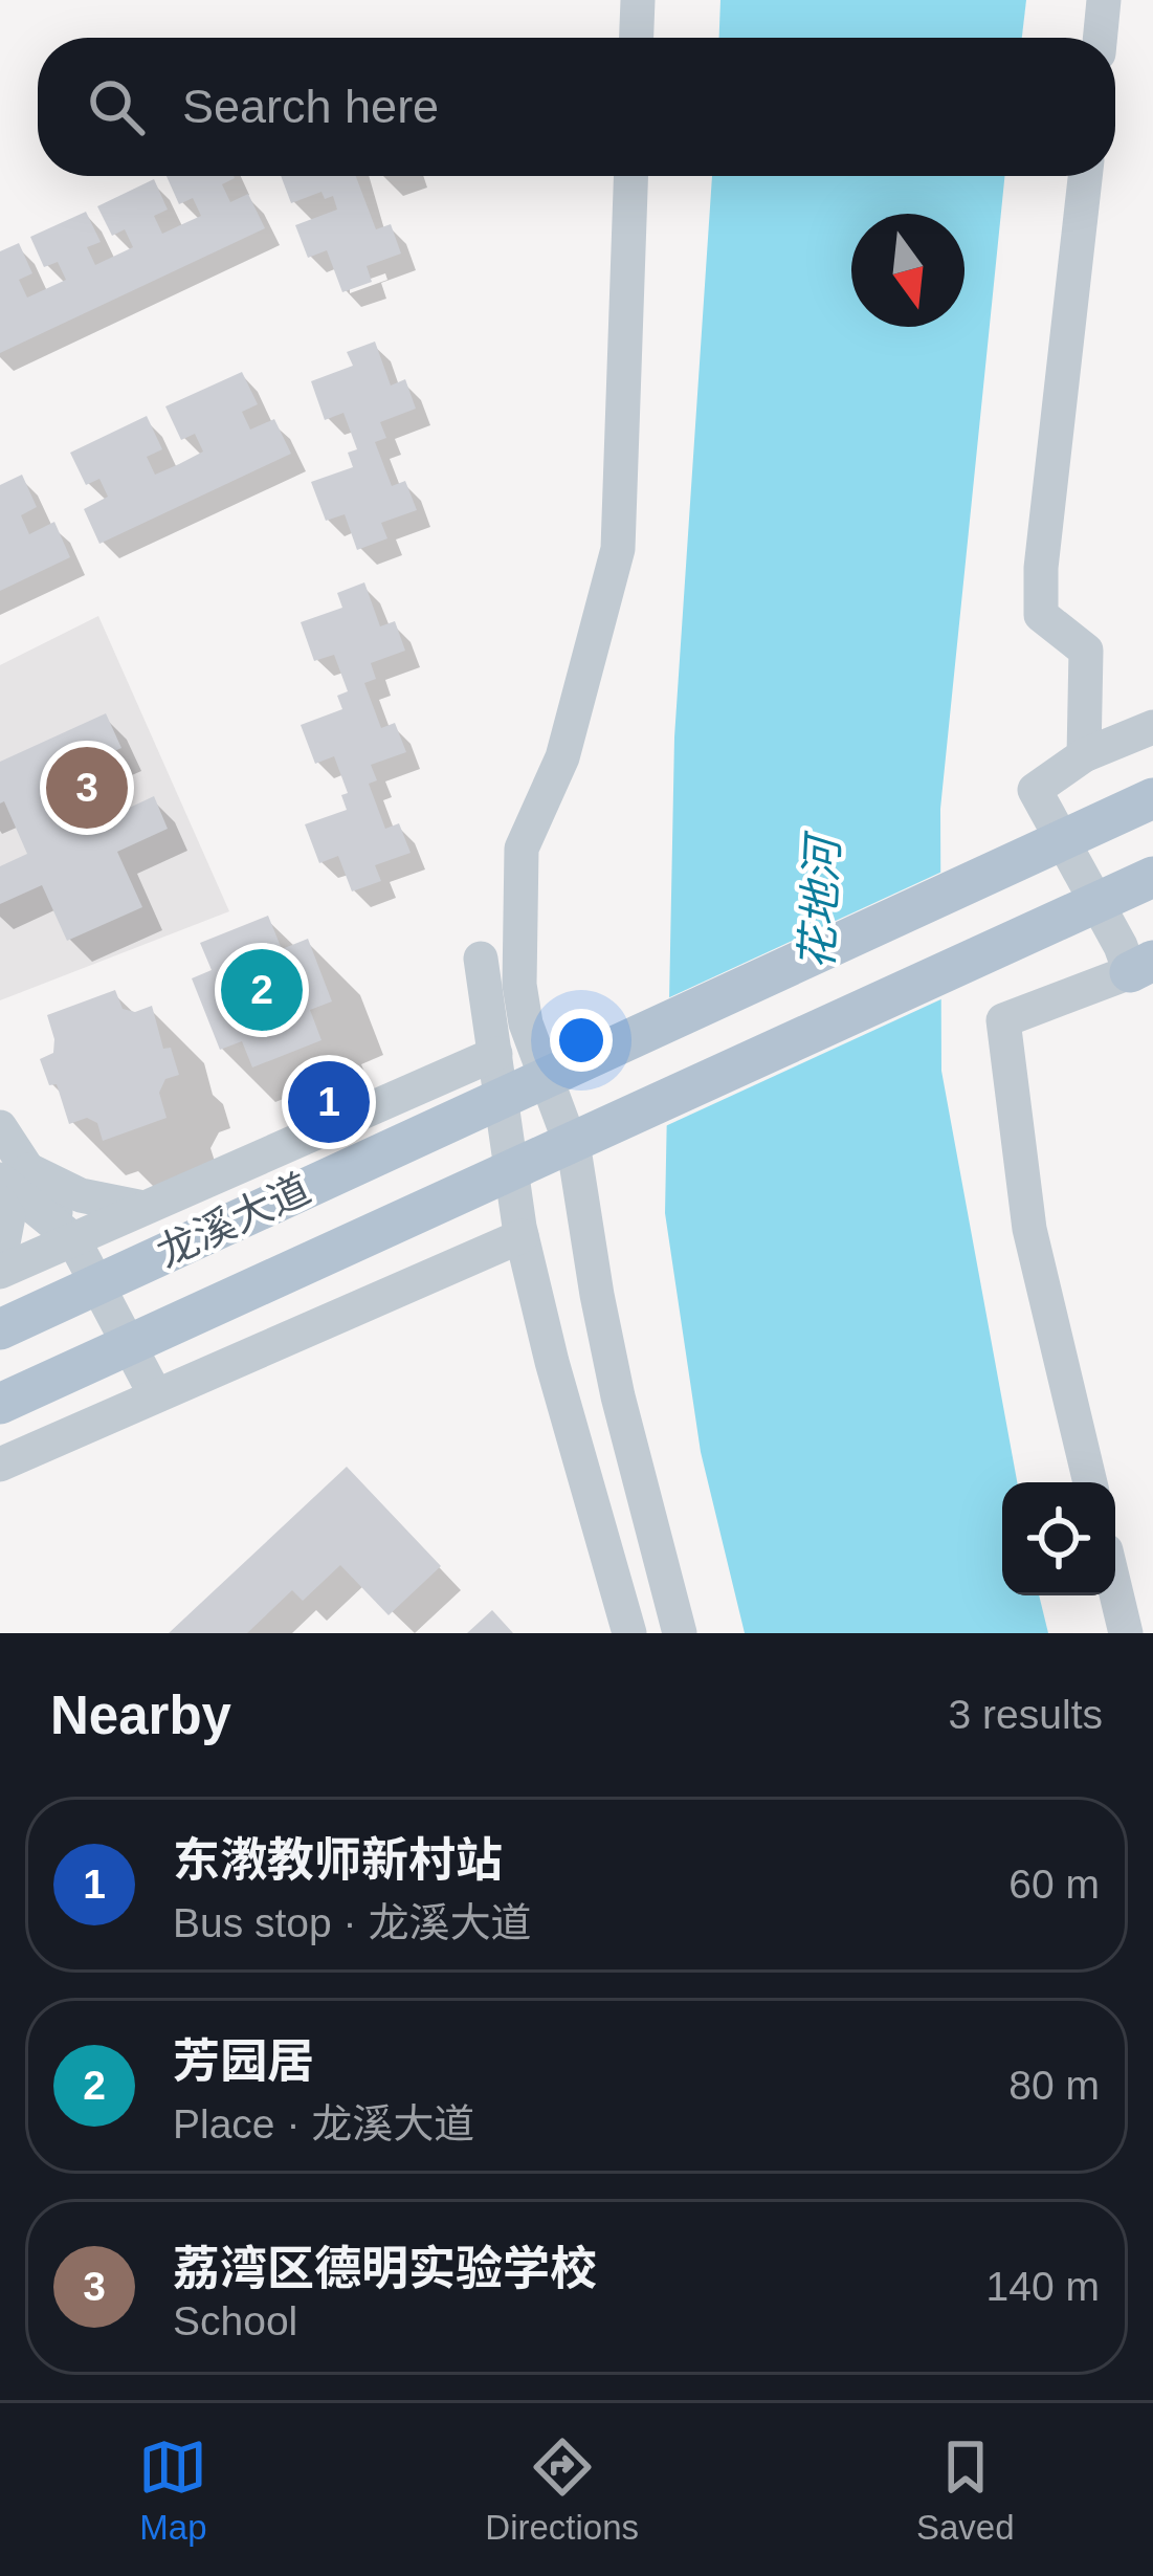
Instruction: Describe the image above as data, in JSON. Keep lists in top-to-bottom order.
{
  "streets": {
    "main road": ["龙溪大道"]
  },
  "water": ["花地河"],
  "north": "bottom",
  "page": {
    "search": "Search here",
    "pins": ["3", "2", "1"],
    "heading": ["Nearby", "3 results"],
    "list": [
      {
        "mark": "1",
        "name": "东漖教师新村站",
        "note": "Bus stop · 龙溪大道",
        "value": "60 m"
      },
      {
        "mark": "2",
        "name": "芳园居",
        "note": "Place · 龙溪大道",
        "value": "80 m"
      },
      {
        "mark": "3",
        "name": "荔湾区德明实验学校",
        "note": "School",
        "value": "140 m"
      }
    ],
    "nav": ["Map", "Directions", "Saved"]
  }
}
